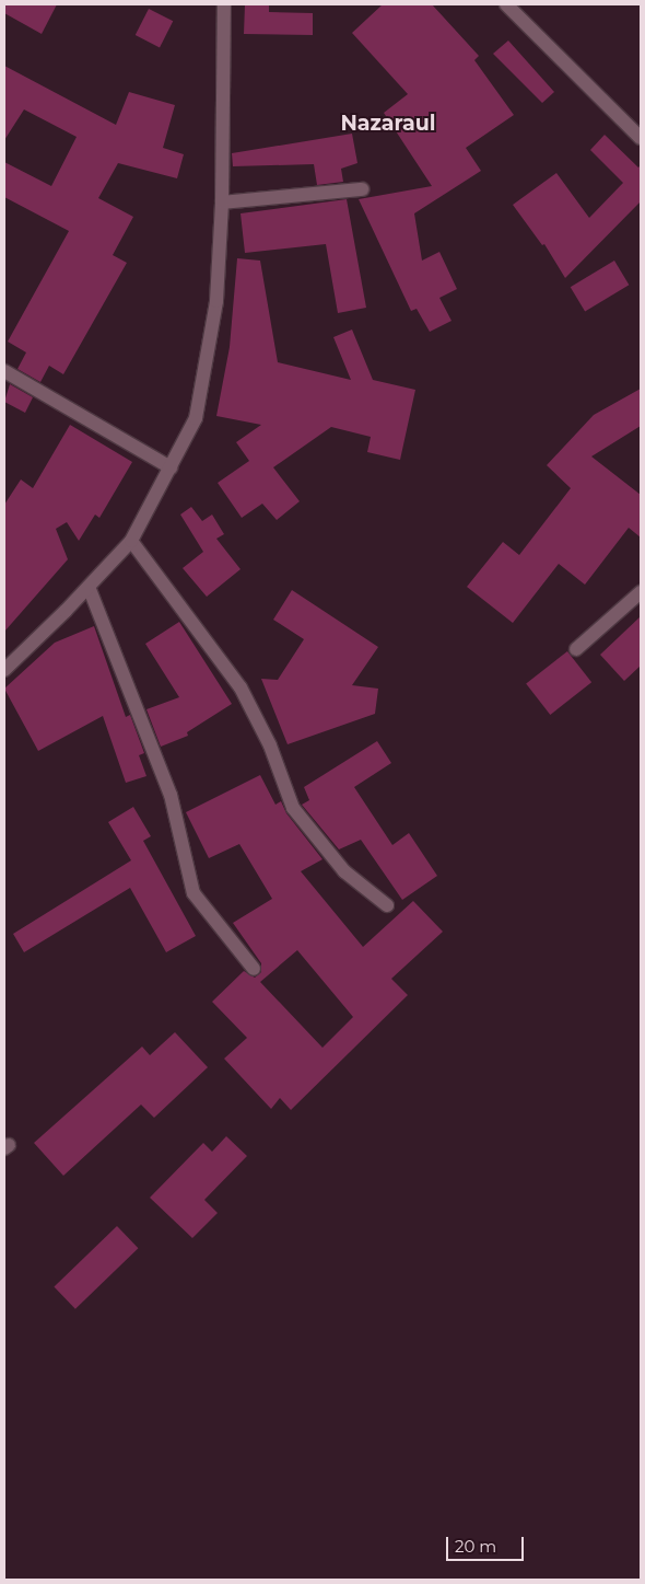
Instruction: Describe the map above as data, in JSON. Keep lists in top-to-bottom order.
{
  "districts": ["Nazaraul"],
  "scale_bar": "20 m"
}
